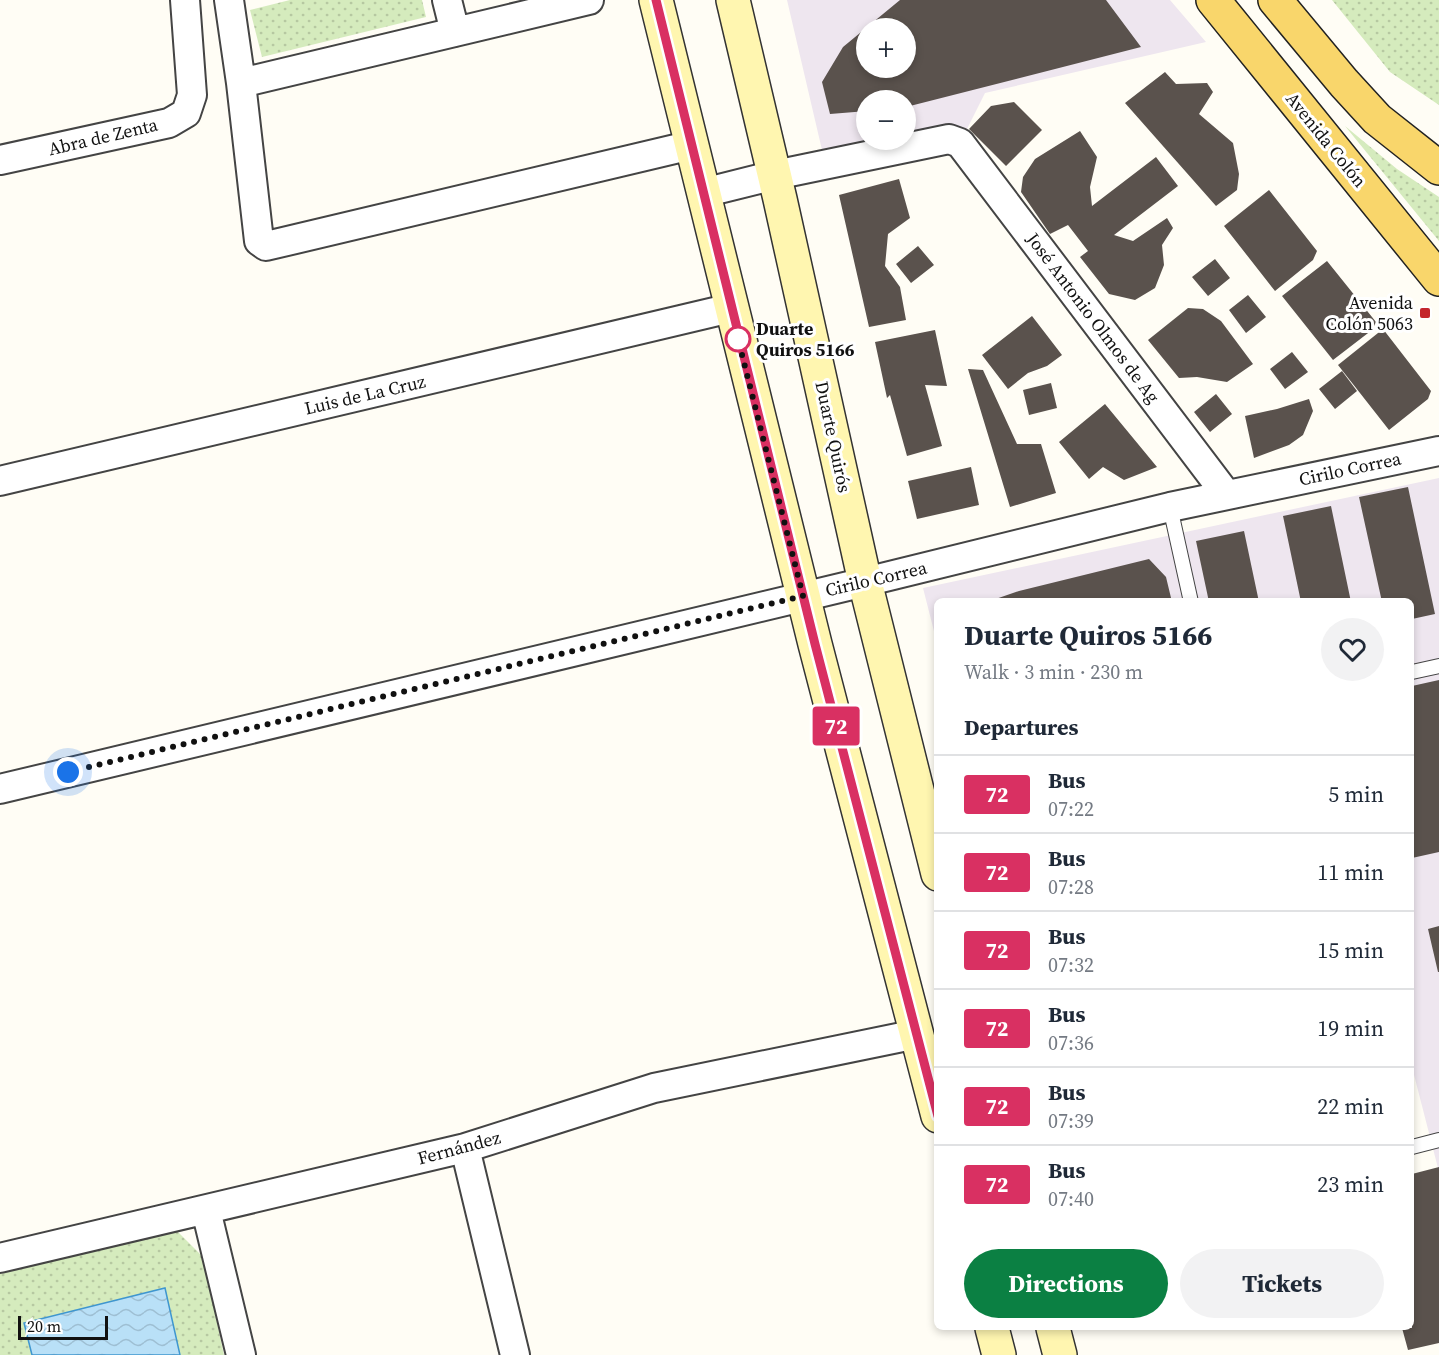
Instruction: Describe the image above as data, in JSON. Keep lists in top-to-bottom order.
{
  "streets": {
    "main road": ["Avenida Colón", "Duarte Quirós"],
    "street": [
      "Abra de Zenta",
      "José Antonio Olmos de Ag",
      "Luis de La Cruz",
      "Cirilo Correa",
      "Fernández"
    ]
  },
  "crossings": [
    ["José Antonio Olmos de Ag", "Duarte Quirós"],
    ["José Antonio Olmos de Ag", "Cirilo Correa"],
    ["Duarte Quirós", "Cirilo Correa"]
  ],
  "places": {
    "transit": ["Avenida Colón 5063"],
    "other": ["Duarte Quiros 5166"]
  },
  "lines": ["bus line 72"],
  "scale_bar": "20 m",
  "page": {
    "on_map": "72",
    "map_buttons": ["+", "−"],
    "heading": [
      ["Duarte Quiros 5166", "Walk · 3 min · 230 m"],
      "Departures"
    ],
    "list": [
      {
        "mark": "72",
        "name": "Bus",
        "note": "07:22",
        "value": "5 min"
      },
      {
        "mark": "72",
        "name": "Bus",
        "note": "07:28",
        "value": "11 min"
      },
      {
        "mark": "72",
        "name": "Bus",
        "note": "07:32",
        "value": "15 min"
      },
      {
        "mark": "72",
        "name": "Bus",
        "note": "07:36",
        "value": "19 min"
      },
      {
        "mark": "72",
        "name": "Bus",
        "note": "07:39",
        "value": "22 min"
      },
      {
        "mark": "72",
        "name": "Bus",
        "note": "07:40",
        "value": "23 min"
      }
    ],
    "buttons": ["Directions", "Tickets"],
    "scale": "20 m"
  }
}
